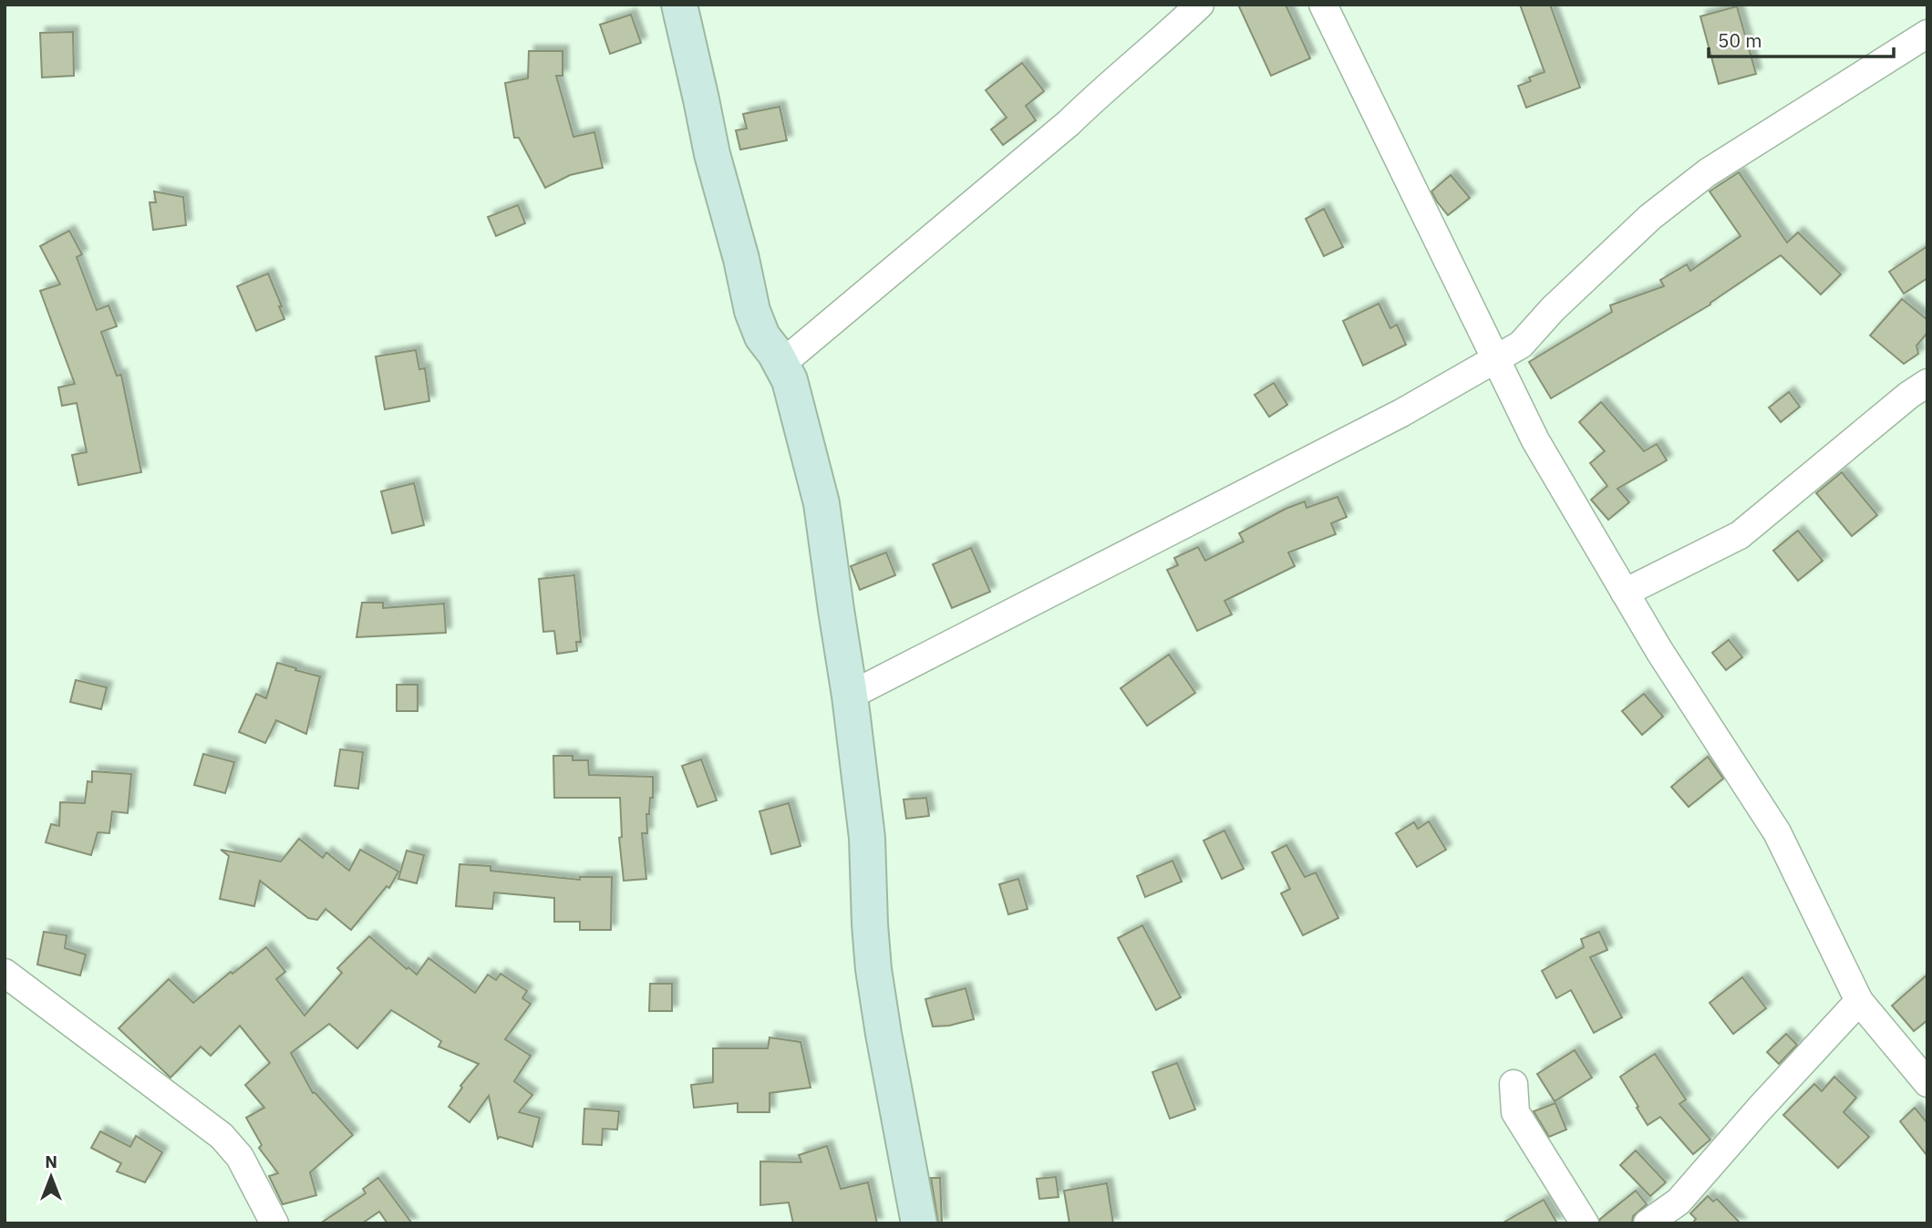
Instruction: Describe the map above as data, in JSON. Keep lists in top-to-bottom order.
{
  "scale_bar": "50 m",
  "north": "top"
}
